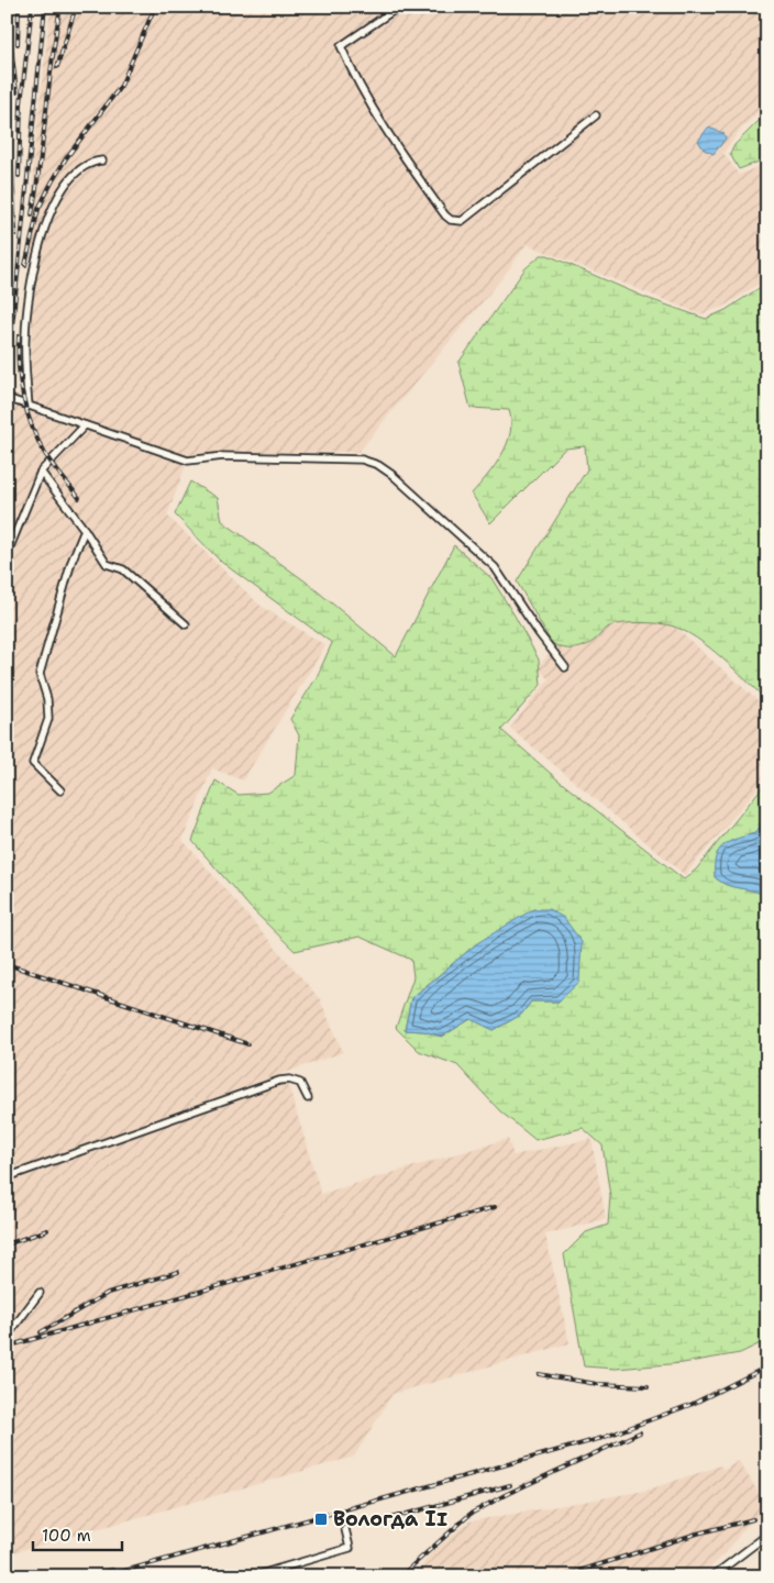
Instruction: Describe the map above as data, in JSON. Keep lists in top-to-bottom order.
{
  "places": {
    "transit": ["Вологда II"]
  },
  "scale_bar": "100 m"
}
